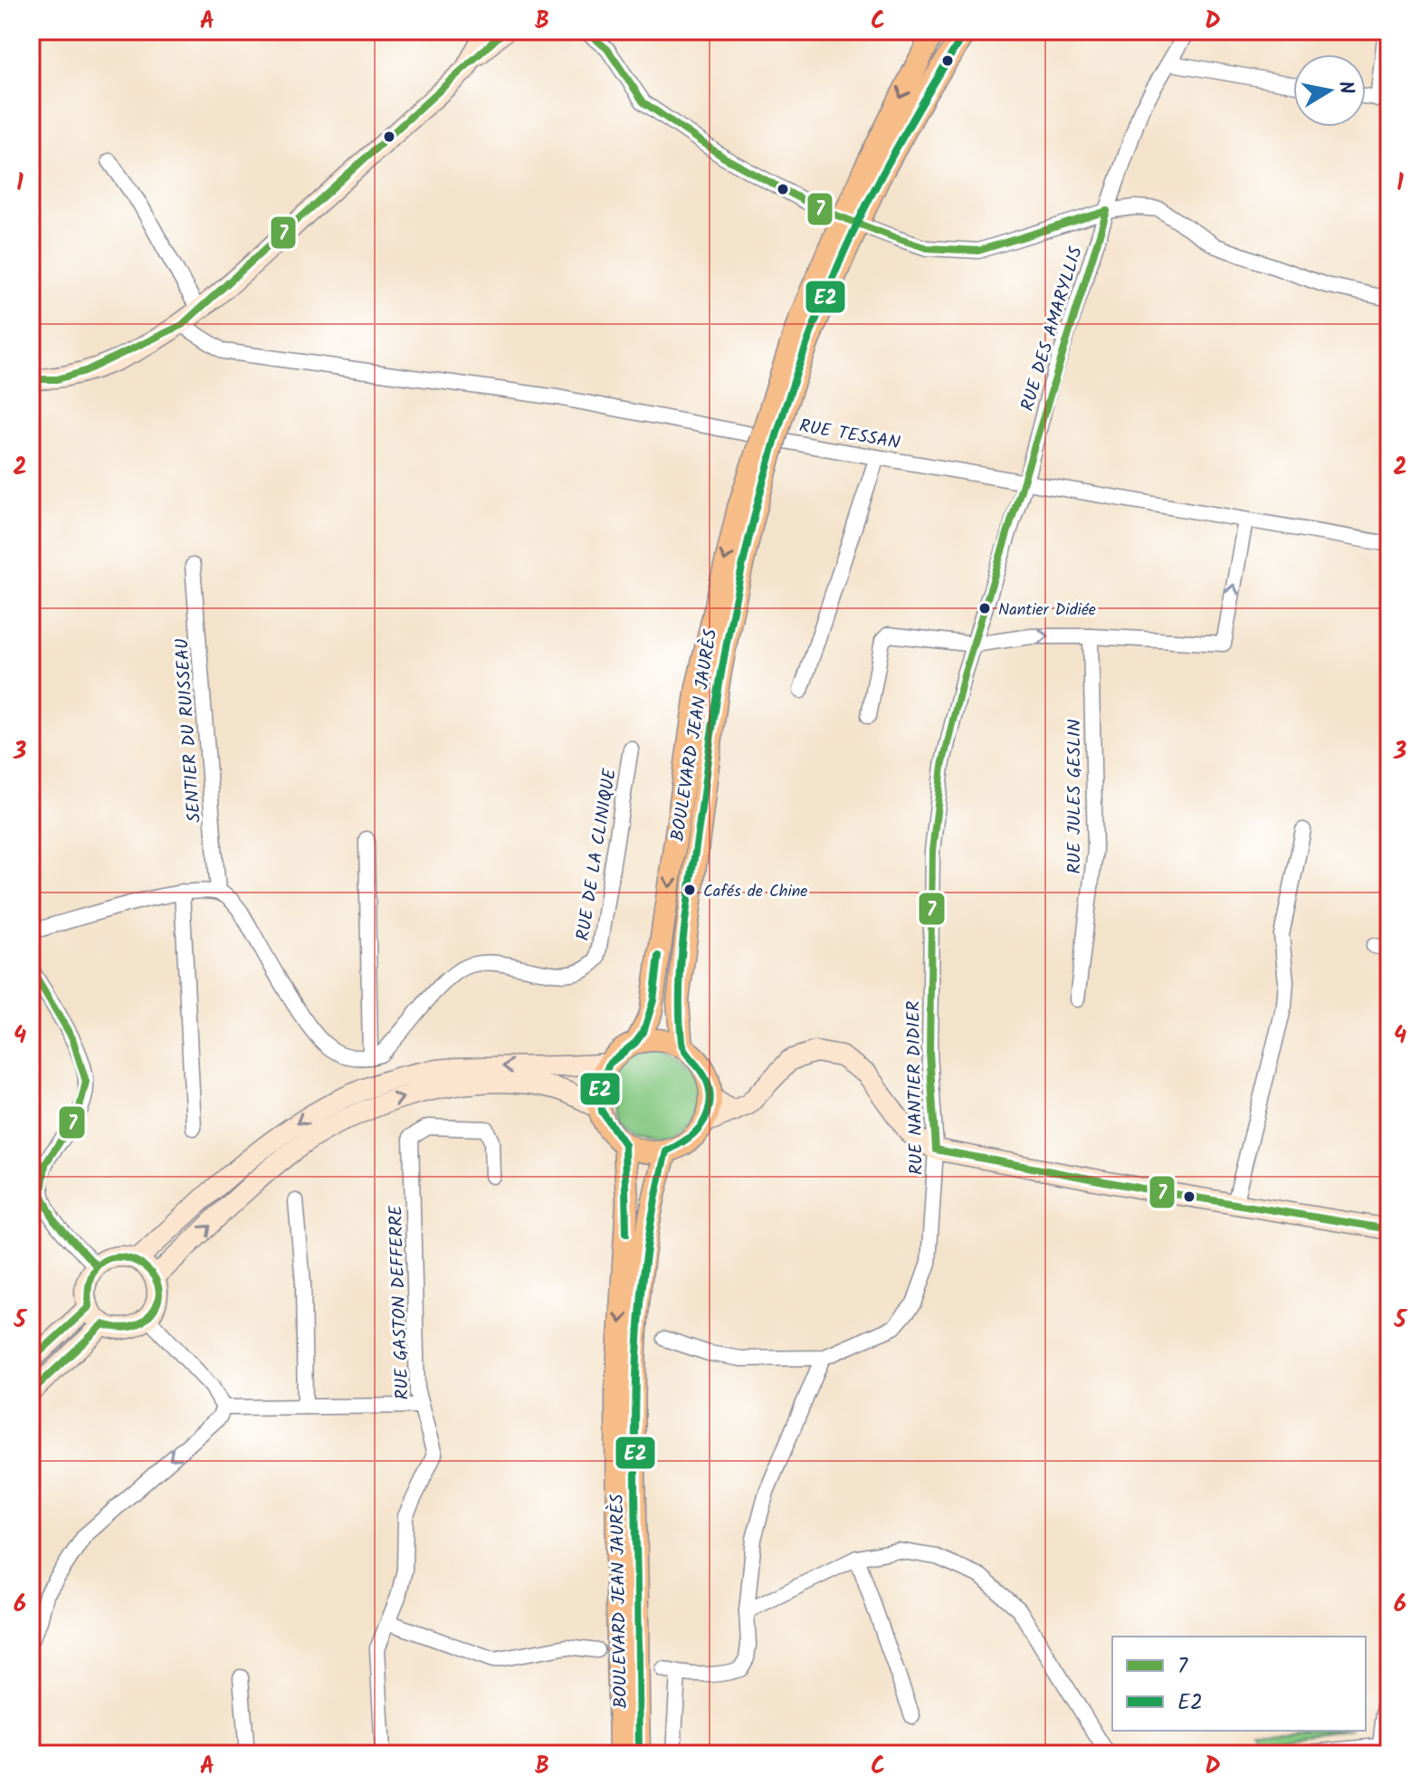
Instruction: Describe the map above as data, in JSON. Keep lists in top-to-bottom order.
{
  "streets": {
    "main road": ["BOULEVARD JEAN JAURÈS"],
    "street": [
      "RUE DES AMARYLLIS",
      "RUE TESSAN",
      "SENTIER DU RUISSEAU",
      "RUE JULES GESLIN",
      "RUE DE LA CLINIQUE",
      "RUE NANTIER DIDIER",
      "RUE GASTON DEFFERRE"
    ]
  },
  "crossings": [
    ["RUE DES AMARYLLIS", "RUE TESSAN"],
    ["RUE DES AMARYLLIS", "RUE NANTIER DIDIER"],
    ["RUE TESSAN", "RUE NANTIER DIDIER"]
  ],
  "places": ["Nantier Didiée", "Cafés de Chine"],
  "lines": ["transit line 7", "transit line E2"],
  "legend": ["7", "E2"],
  "north": "right",
  "grid": {
    "columns": [
      "A",
      "B",
      "C",
      "D"
    ],
    "rows": [
      "1",
      "2",
      "3",
      "4",
      "5",
      "6"
    ]
  }
}
